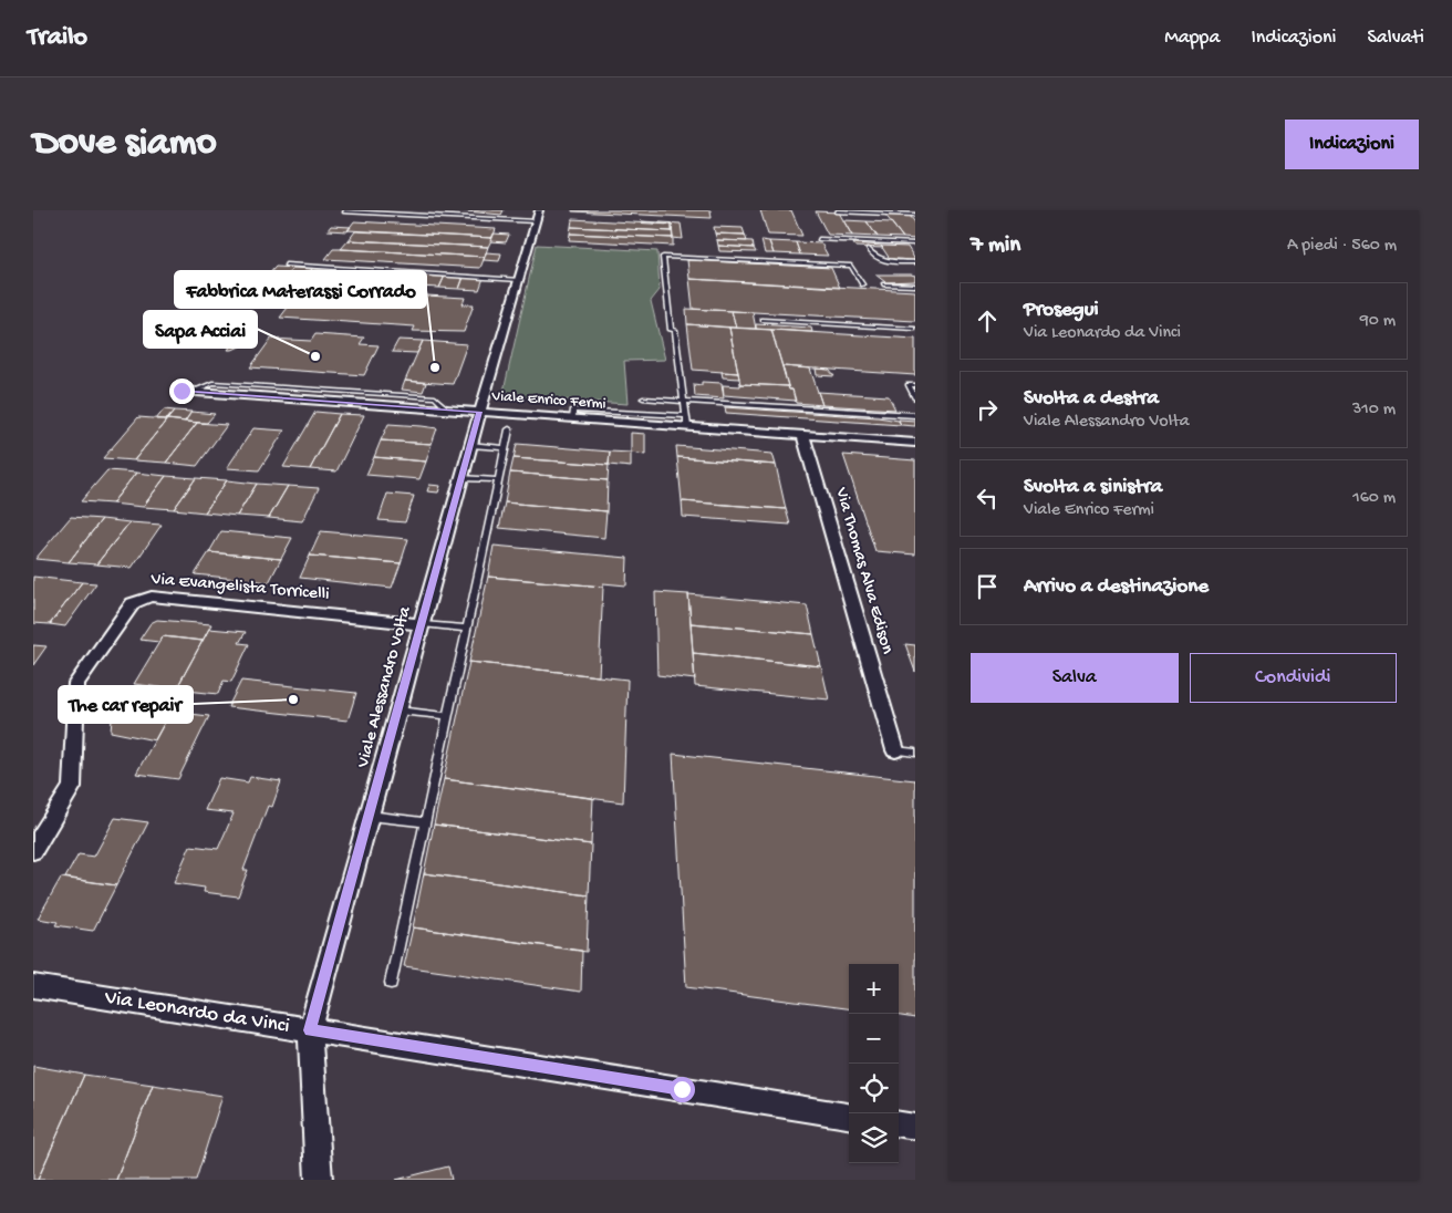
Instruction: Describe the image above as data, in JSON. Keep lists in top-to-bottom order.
{
  "streets": {
    "street": [
      "Viale Enrico Fermi",
      "Via Thomas Alva Edison",
      "Via Evangelista Torricelli",
      "Viale Alessandro Volta",
      "Via Leonardo da Vinci"
    ]
  },
  "crossings": [
    ["Viale Enrico Fermi", "Via Thomas Alva Edison"],
    ["Viale Enrico Fermi", "Viale Alessandro Volta"],
    ["Via Evangelista Torricelli", "Viale Alessandro Volta"],
    ["Viale Alessandro Volta", "Via Leonardo da Vinci"]
  ],
  "places": ["Sapa Acciai", "Fabbrica Materassi Corrado", "The car repair"],
  "page": {
    "header": "Trailo",
    "nav": ["Mappa", "Indicazioni", "Salvati"],
    "buttons": [
      "Indicazioni",
      ["Salva", "Condividi"]
    ],
    "title": "Dove siamo",
    "heading": ["7 min", "A piedi · 560 m"],
    "list": [
      ["Prosegui", "Via Leonardo da Vinci", "90 m"],
      ["Svolta a destra", "Viale Alessandro Volta", "310 m"],
      ["Svolta a sinistra", "Viale Enrico Fermi", "160 m"],
      "Arrivo a destinazione"
    ],
    "map_buttons": ["+", "−"]
  }
}
